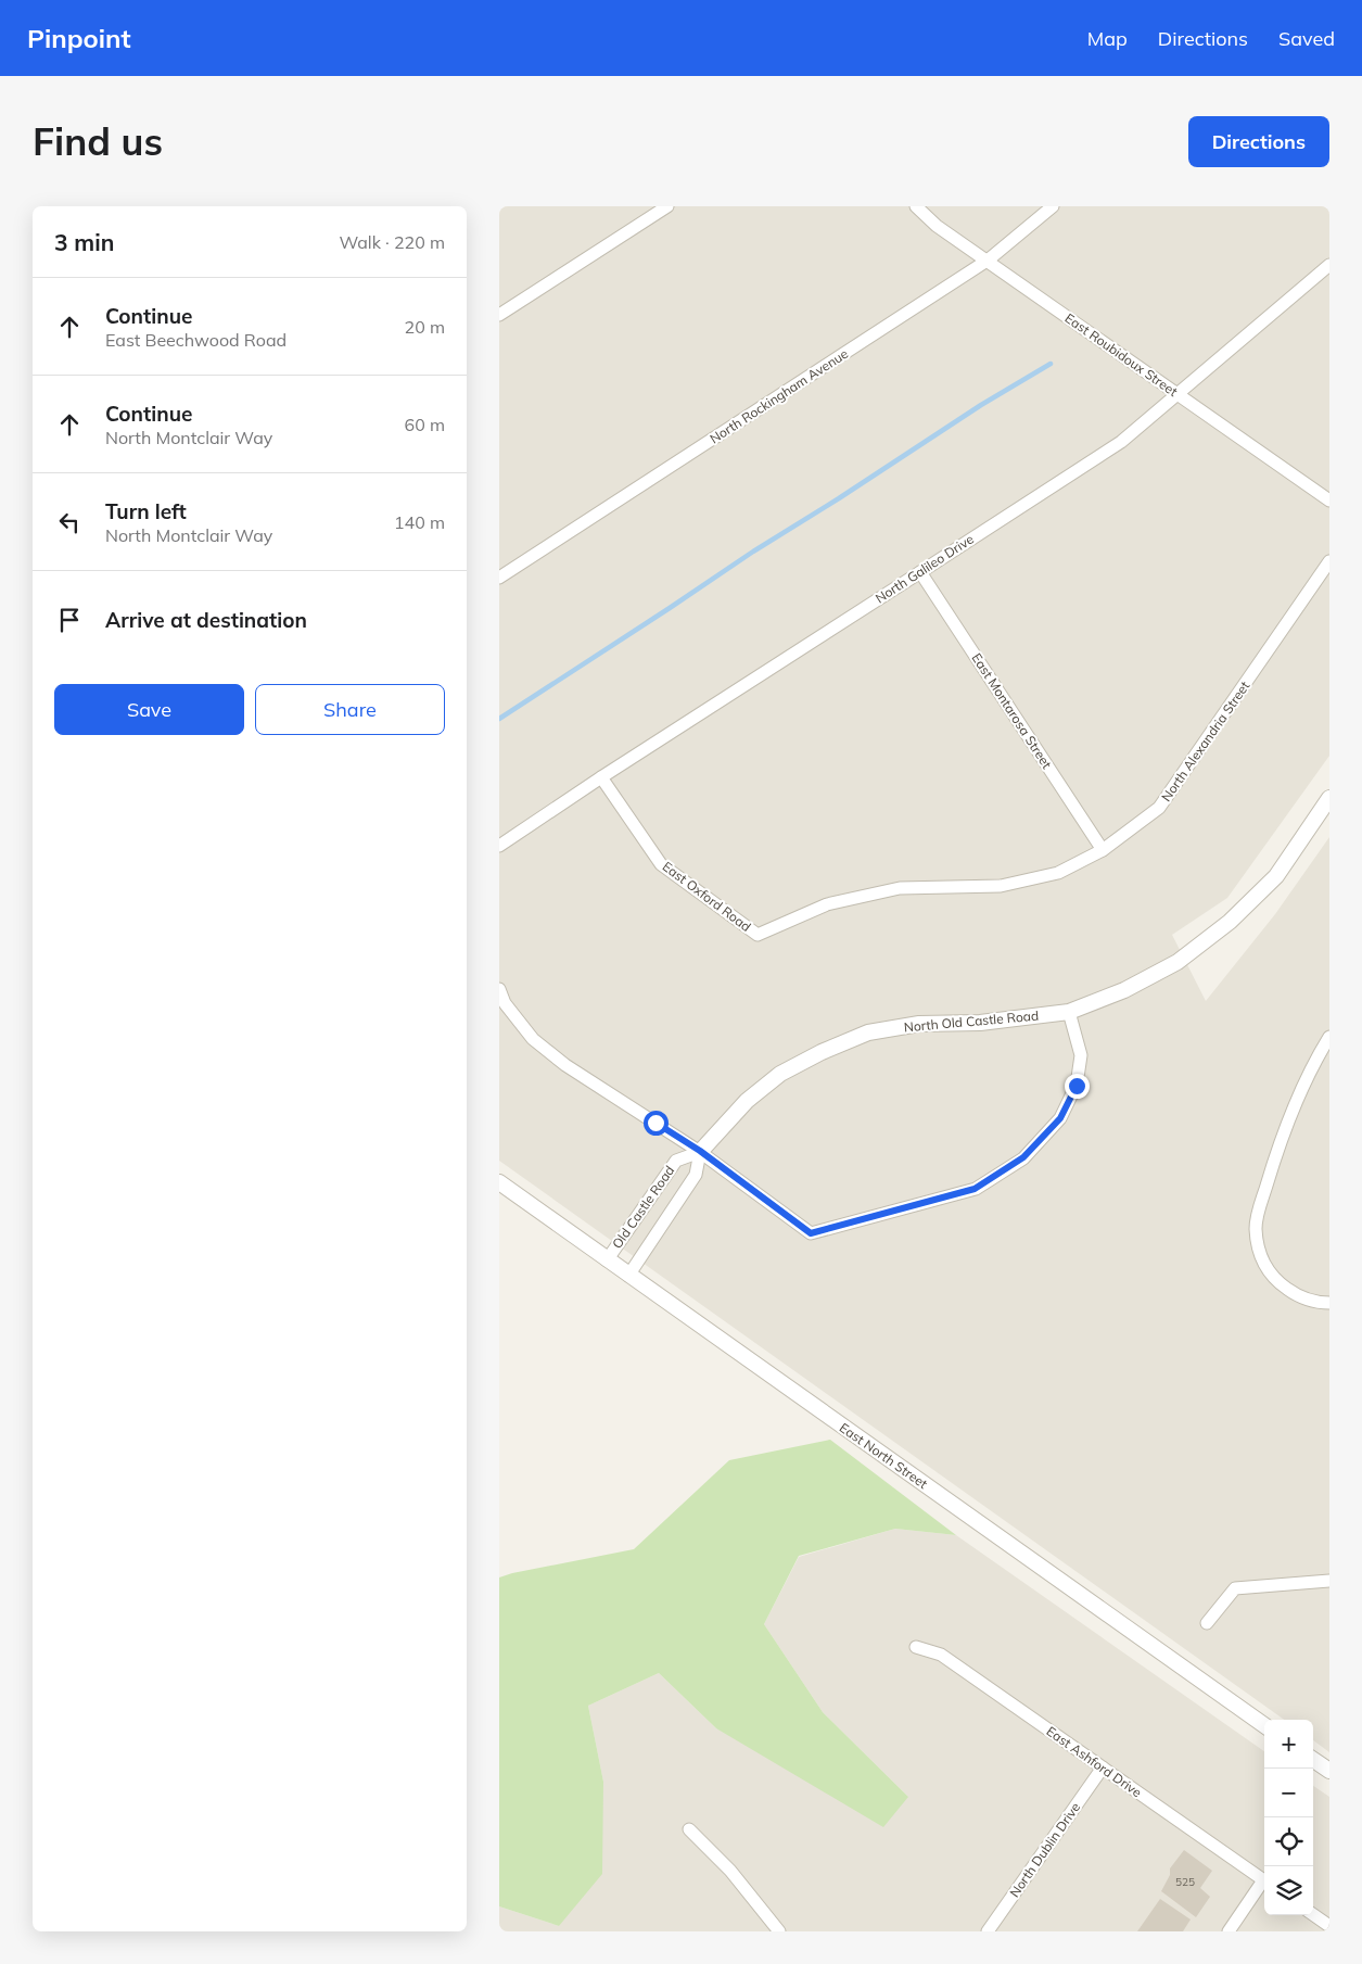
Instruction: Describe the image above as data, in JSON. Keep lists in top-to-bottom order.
{
  "streets": {
    "street": [
      "East Roubidoux Street",
      "North Rockingham Avenue",
      "North Galileo Drive",
      "East Montarosa Street",
      "North Alexandria Street",
      "East Oxford Road",
      "North Old Castle Road",
      "Old Castle Road",
      "East North Street",
      "East Ashford Drive",
      "North Dublin Drive"
    ]
  },
  "crossings": [
    ["East Roubidoux Street", "North Rockingham Avenue"],
    ["East Roubidoux Street", "North Galileo Drive"],
    ["North Galileo Drive", "East Montarosa Street"],
    ["North Galileo Drive", "East Oxford Road"],
    ["East Montarosa Street", "North Alexandria Street"],
    ["North Alexandria Street", "East Oxford Road"],
    ["North Old Castle Road", "Old Castle Road"],
    ["Old Castle Road", "East North Street"],
    ["East Ashford Drive", "North Dublin Drive"]
  ],
  "house_numbers": ["525"],
  "page": {
    "header": "Pinpoint",
    "nav": ["Map", "Directions", "Saved"],
    "buttons": [
      "Directions",
      ["Save", "Share"]
    ],
    "title": "Find us",
    "heading": ["3 min", "Walk · 220 m"],
    "list": [
      ["Continue", "East Beechwood Road", "20 m"],
      ["Continue", "North Montclair Way", "60 m"],
      ["Turn left", "North Montclair Way", "140 m"],
      "Arrive at destination"
    ],
    "map_buttons": ["+", "−"]
  }
}
